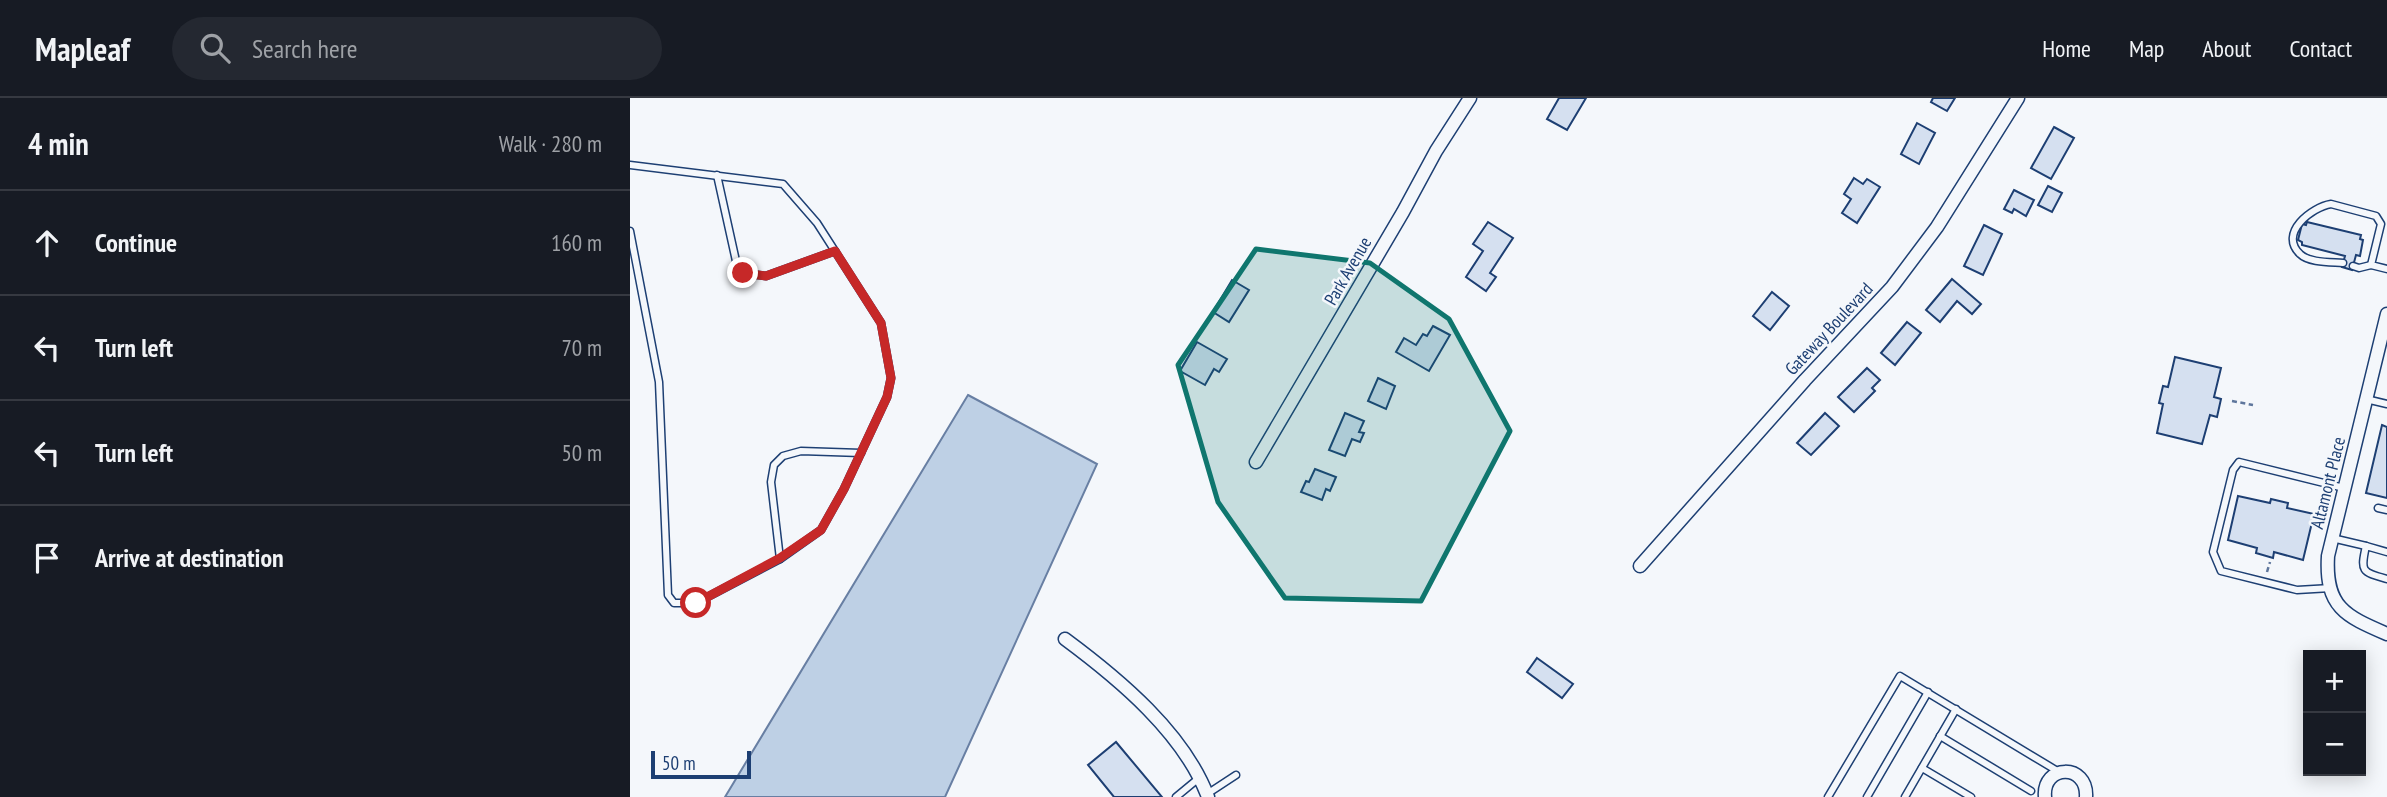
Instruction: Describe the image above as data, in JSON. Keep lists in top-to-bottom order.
{
  "streets": {
    "street": ["Park Avenue", "Gateway Boulevard", "Altamont Place"]
  },
  "scale_bar": "50 m",
  "page": {
    "header": "Mapleaf",
    "search": "Search here",
    "nav": [
      "Home",
      "Map",
      "About",
      "Contact"
    ],
    "heading": ["4 min", "Walk · 280 m"],
    "list": [
      ["Continue", "160 m"],
      ["Turn left", "70 m"],
      ["Turn left", "50 m"],
      "Arrive at destination"
    ],
    "map_buttons": ["+", "−"],
    "scale": "50 m"
  }
}
